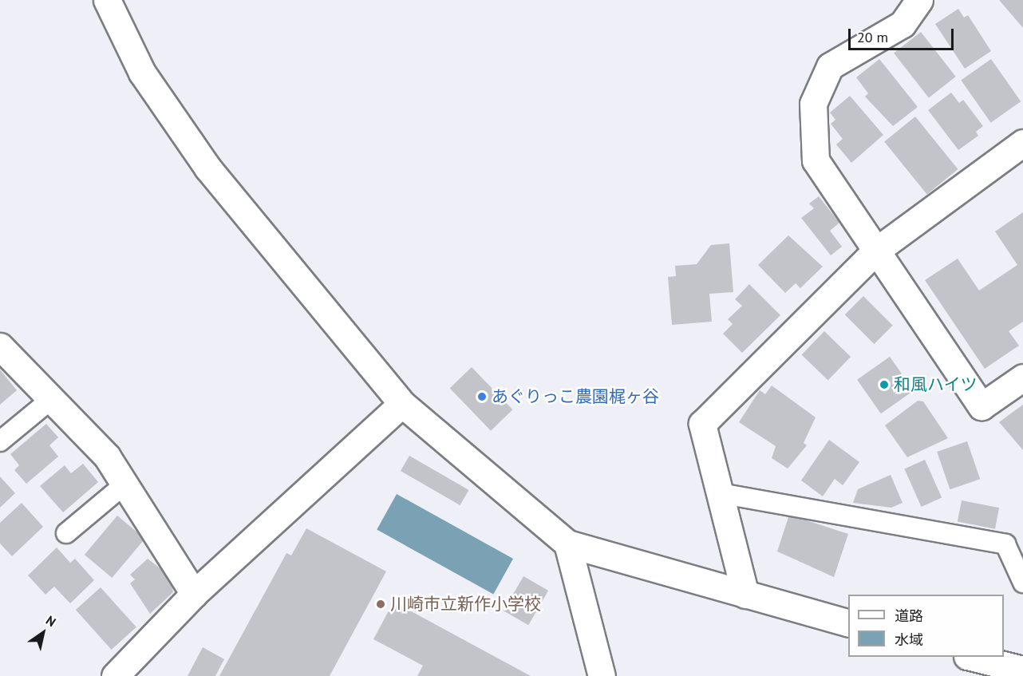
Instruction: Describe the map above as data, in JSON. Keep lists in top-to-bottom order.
{
  "places": ["和風ハイツ", "あぐりっこ農園梶ヶ谷", "川崎市立新作小学校"],
  "legend": ["道路", "水域"],
  "scale_bar": "20 m",
  "north": "top right"
}
